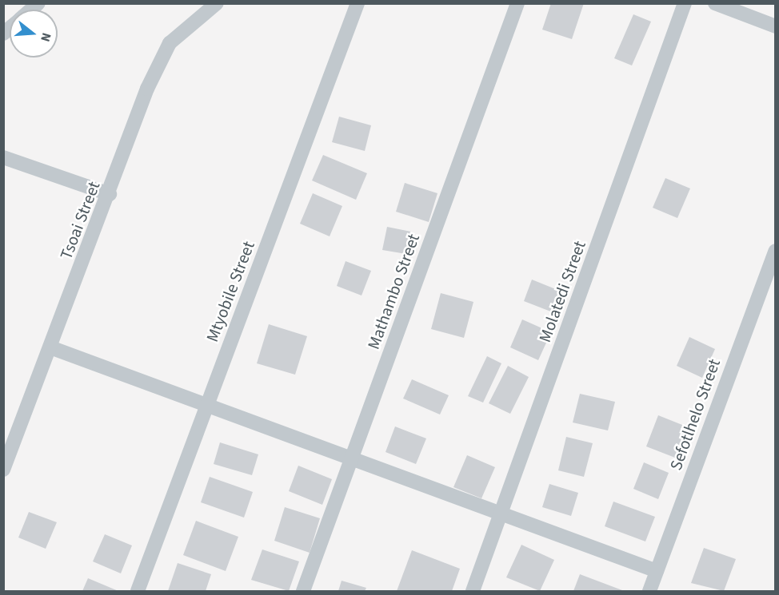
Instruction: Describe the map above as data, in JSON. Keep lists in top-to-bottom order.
{
  "streets": {
    "street": [
      "Tsoai Street",
      "Mtyobile Street",
      "Mathambo Street",
      "Molatedi Street",
      "Sefotlhelo Street"
    ]
  },
  "north": "right"
}
